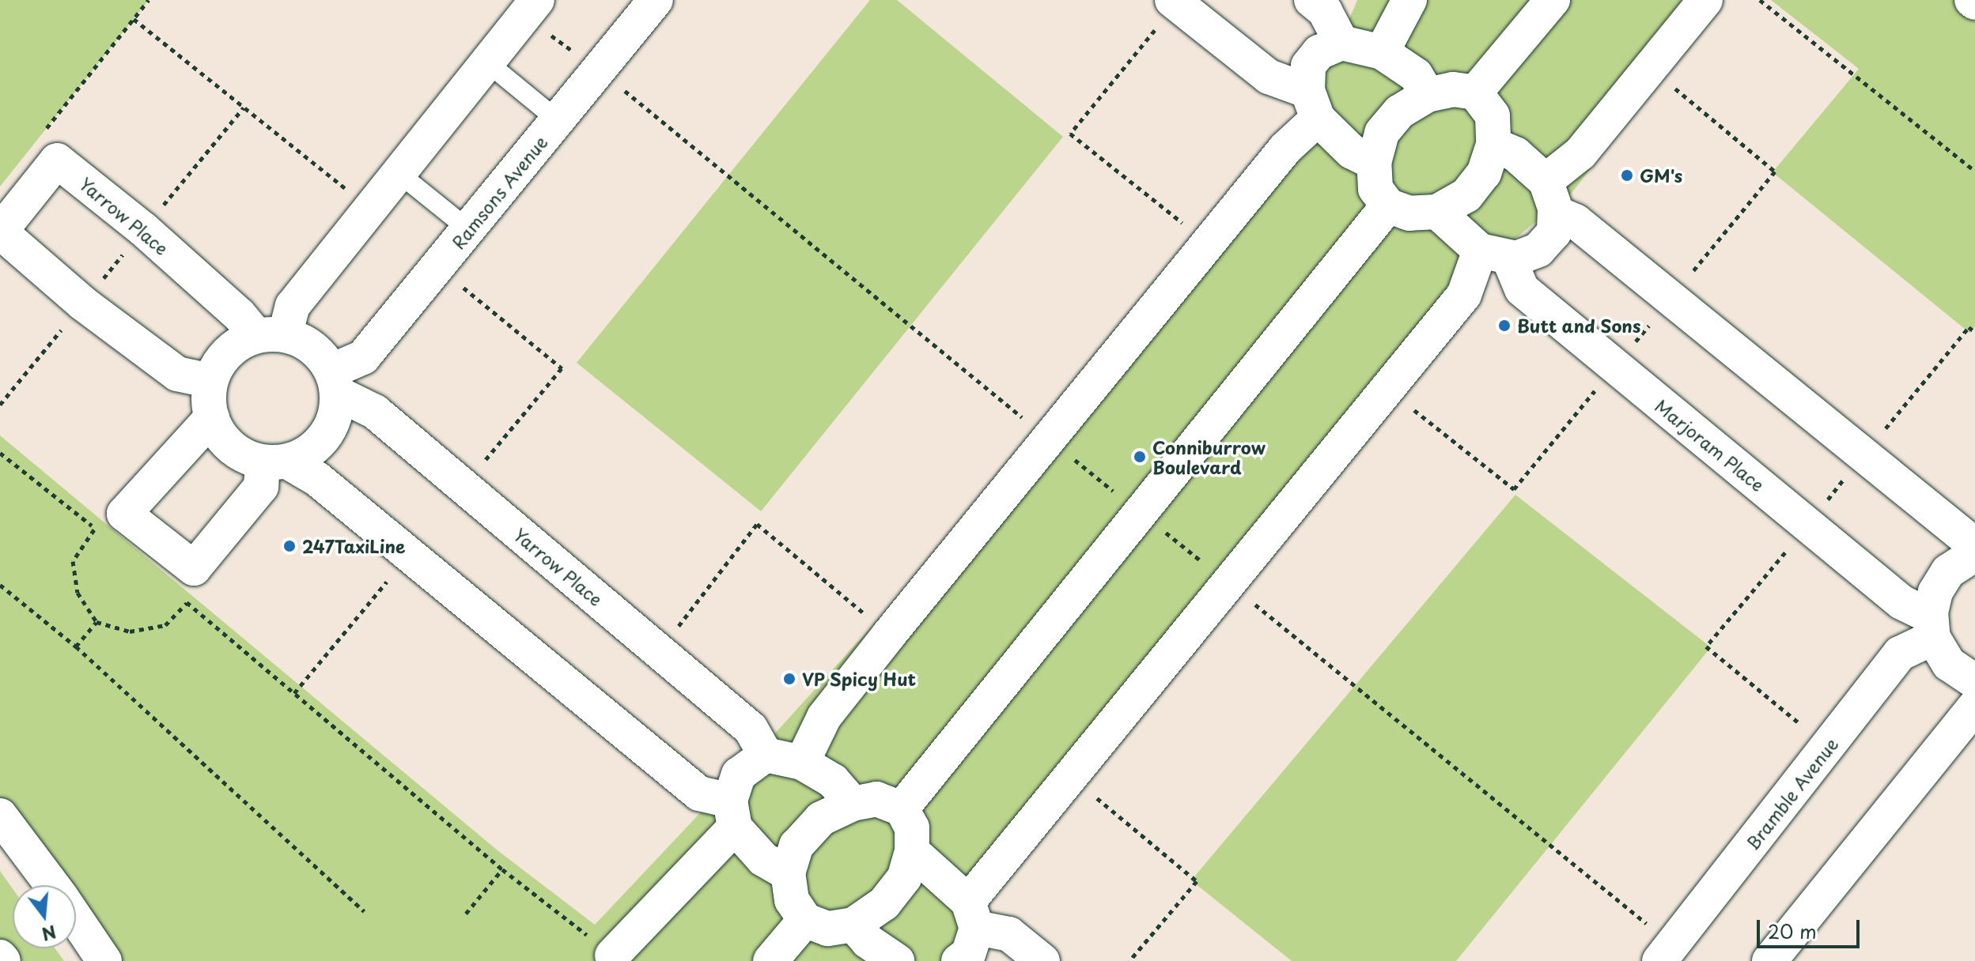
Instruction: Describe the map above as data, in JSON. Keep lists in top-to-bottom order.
{
  "streets": {
    "street": [
      "Ramsons Avenue",
      "Yarrow Place",
      "Marjoram Place",
      "Bramble Avenue"
    ]
  },
  "crossings": [
    ["Ramsons Avenue", "Yarrow Place"],
    ["Marjoram Place", "Bramble Avenue"]
  ],
  "places": [
    "GM's",
    "Butt and Sons",
    "Conniburrow Boulevard",
    "247TaxiLine",
    "VP Spicy Hut"
  ],
  "scale_bar": "20 m",
  "north": "bottom"
}
